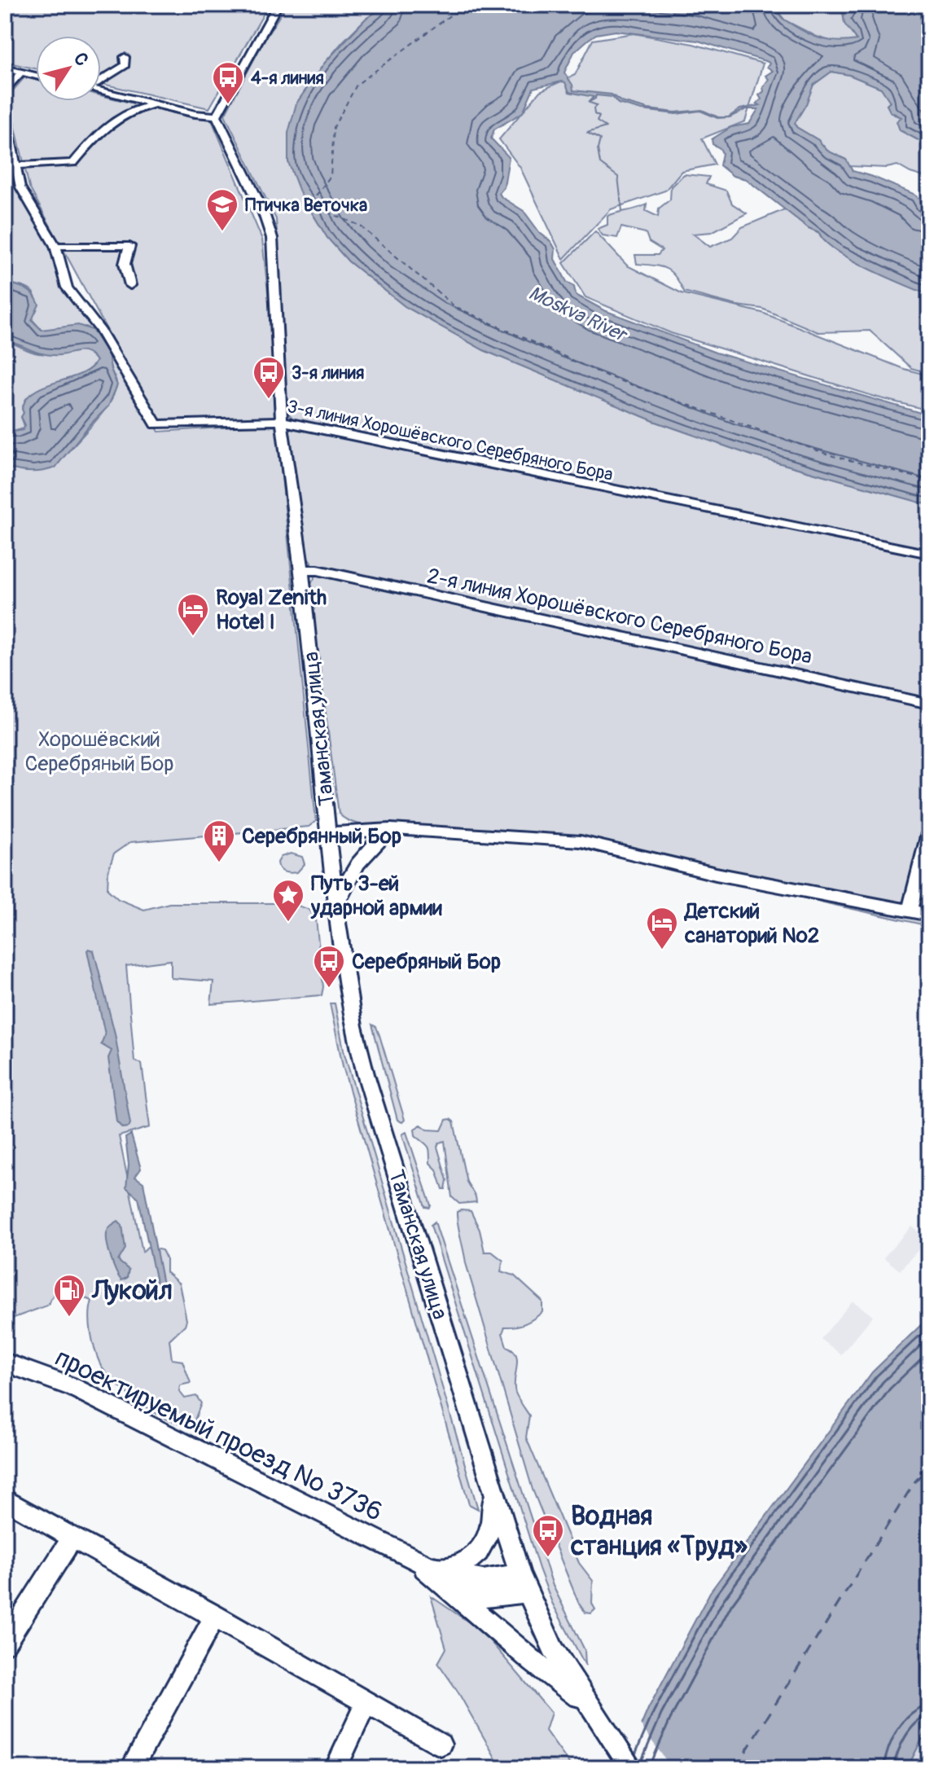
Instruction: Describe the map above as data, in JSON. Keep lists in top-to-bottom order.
{
  "streets": {
    "street": [
      "3-я линия Хорошёвского Серебряного Бора",
      "2-я линия Хорошёвского Серебряного Бора",
      "Таманская улица",
      "проектируемый проезд № 3736"
    ]
  },
  "crossings": [
    ["3-я линия Хорошёвского Серебряного Бора", "Таманская улица"],
    ["2-я линия Хорошёвского Серебряного Бора", "Таманская улица"]
  ],
  "water": ["Moskva River"],
  "parks": ["Хорошёвский Серебряный Бор"],
  "places": {
    "bus stop": [
      "4-я линия",
      "3-я линия",
      "Серебряный Бор",
      "Водная станция «Труд»"
    ],
    "school or university": ["Птичка Веточка"],
    "hotel": ["Royal Zenith Hotel I", "Детский санаторий №2"],
    "building": ["Серебрянный Бор"],
    "place": ["Путь 3-ей ударной армии"],
    "fuel station": ["Лукойл"]
  },
  "north": "top right"
}
